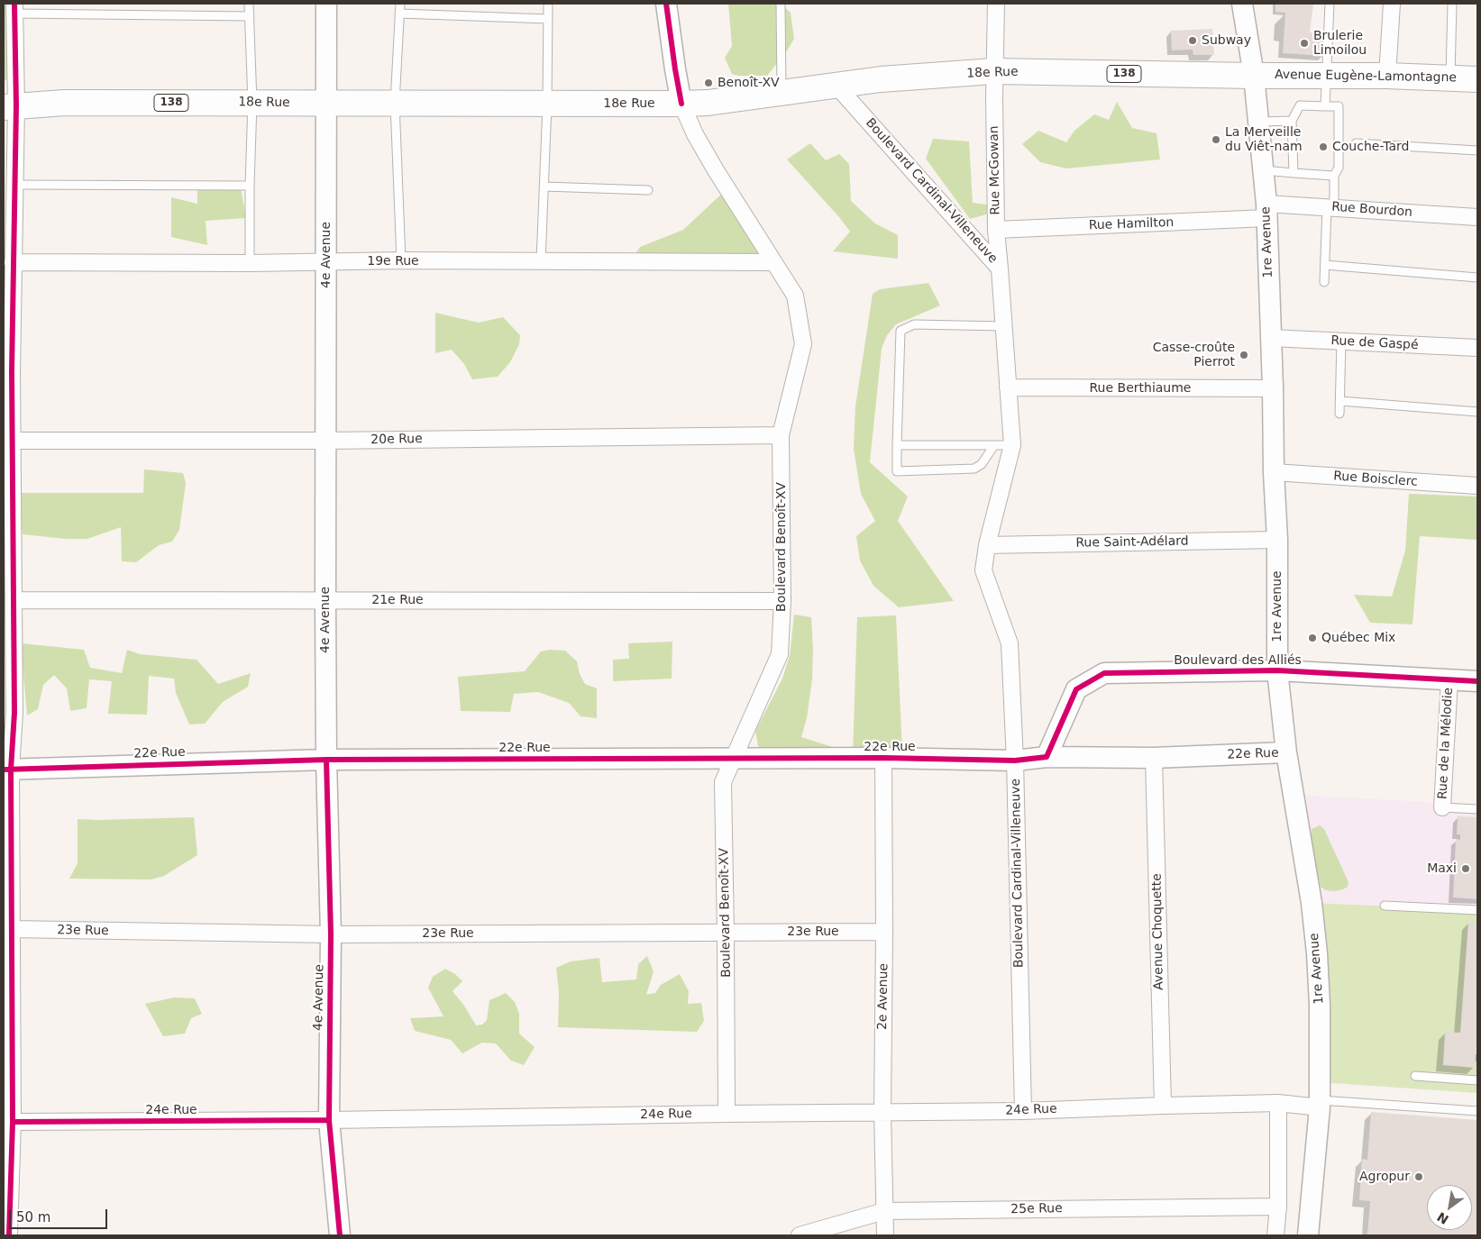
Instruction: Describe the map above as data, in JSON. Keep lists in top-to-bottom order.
{
  "streets": {
    "main road": ["18e Rue", "138", "Avenue Eugène-Lamontagne"],
    "street": [
      "Rue McGowan",
      "Boulevard Cardinal-Villeneuve",
      "Rue Bourdon",
      "Rue Hamilton",
      "1re Avenue",
      "4e Avenue",
      "19e Rue",
      "Rue de Gaspé",
      "Rue Berthiaume",
      "20e Rue",
      "Rue Boisclerc",
      "Rue Saint-Adélard",
      "Boulevard Benoît-XV",
      "21e Rue",
      "Boulevard des Alliés",
      "Rue de la Mélodie",
      "22e Rue",
      "23e Rue",
      "Avenue Choquette",
      "2e Avenue",
      "24e Rue",
      "25e Rue"
    ]
  },
  "crossings": [
    ["18e Rue", "Avenue Eugène-Lamontagne"],
    ["18e Rue", "Rue McGowan"],
    ["18e Rue", "Boulevard Cardinal-Villeneuve"],
    ["18e Rue", "1re Avenue"],
    ["18e Rue", "4e Avenue"],
    ["18e Rue", "Boulevard Benoît-XV"],
    ["Avenue Eugène-Lamontagne", "1re Avenue"],
    ["Rue McGowan", "Boulevard Cardinal-Villeneuve"],
    ["Rue McGowan", "Rue Hamilton"],
    ["Boulevard Cardinal-Villeneuve", "Rue Berthiaume"],
    ["Boulevard Cardinal-Villeneuve", "Rue Saint-Adélard"],
    ["Boulevard Cardinal-Villeneuve", "22e Rue"],
    ["Boulevard Cardinal-Villeneuve", "24e Rue"],
    ["Rue Bourdon", "Rue Hamilton"],
    ["Rue Bourdon", "1re Avenue"],
    ["Rue Hamilton", "1re Avenue"],
    ["1re Avenue", "Rue de Gaspé"],
    ["1re Avenue", "Rue Berthiaume"],
    ["1re Avenue", "Rue Boisclerc"],
    ["1re Avenue", "Rue Saint-Adélard"],
    ["1re Avenue", "Boulevard des Alliés"],
    ["1re Avenue", "22e Rue"],
    ["1re Avenue", "24e Rue"],
    ["4e Avenue", "19e Rue"],
    ["4e Avenue", "20e Rue"],
    ["4e Avenue", "21e Rue"],
    ["4e Avenue", "22e Rue"],
    ["4e Avenue", "23e Rue"],
    ["4e Avenue", "24e Rue"],
    ["19e Rue", "Boulevard Benoît-XV"],
    ["20e Rue", "Boulevard Benoît-XV"],
    ["Boulevard Benoît-XV", "21e Rue"],
    ["Boulevard Benoît-XV", "22e Rue"],
    ["Boulevard Benoît-XV", "23e Rue"],
    ["Boulevard Benoît-XV", "24e Rue"],
    ["Boulevard des Alliés", "Rue de la Mélodie"],
    ["Boulevard des Alliés", "22e Rue"],
    ["22e Rue", "Avenue Choquette"],
    ["22e Rue", "2e Avenue"],
    ["23e Rue", "2e Avenue"],
    ["Avenue Choquette", "24e Rue"],
    ["2e Avenue", "24e Rue"],
    ["2e Avenue", "25e Rue"]
  ],
  "places": [
    "Subway",
    "Brulerie Limoilou",
    "Benoît-XV",
    "La Merveille du Viêt-nam",
    "Couche-Tard",
    "Casse-croûte Pierrot",
    "Québec Mix",
    "Maxi",
    "Agropur"
  ],
  "scale_bar": "50 m",
  "north": "bottom left"
}
